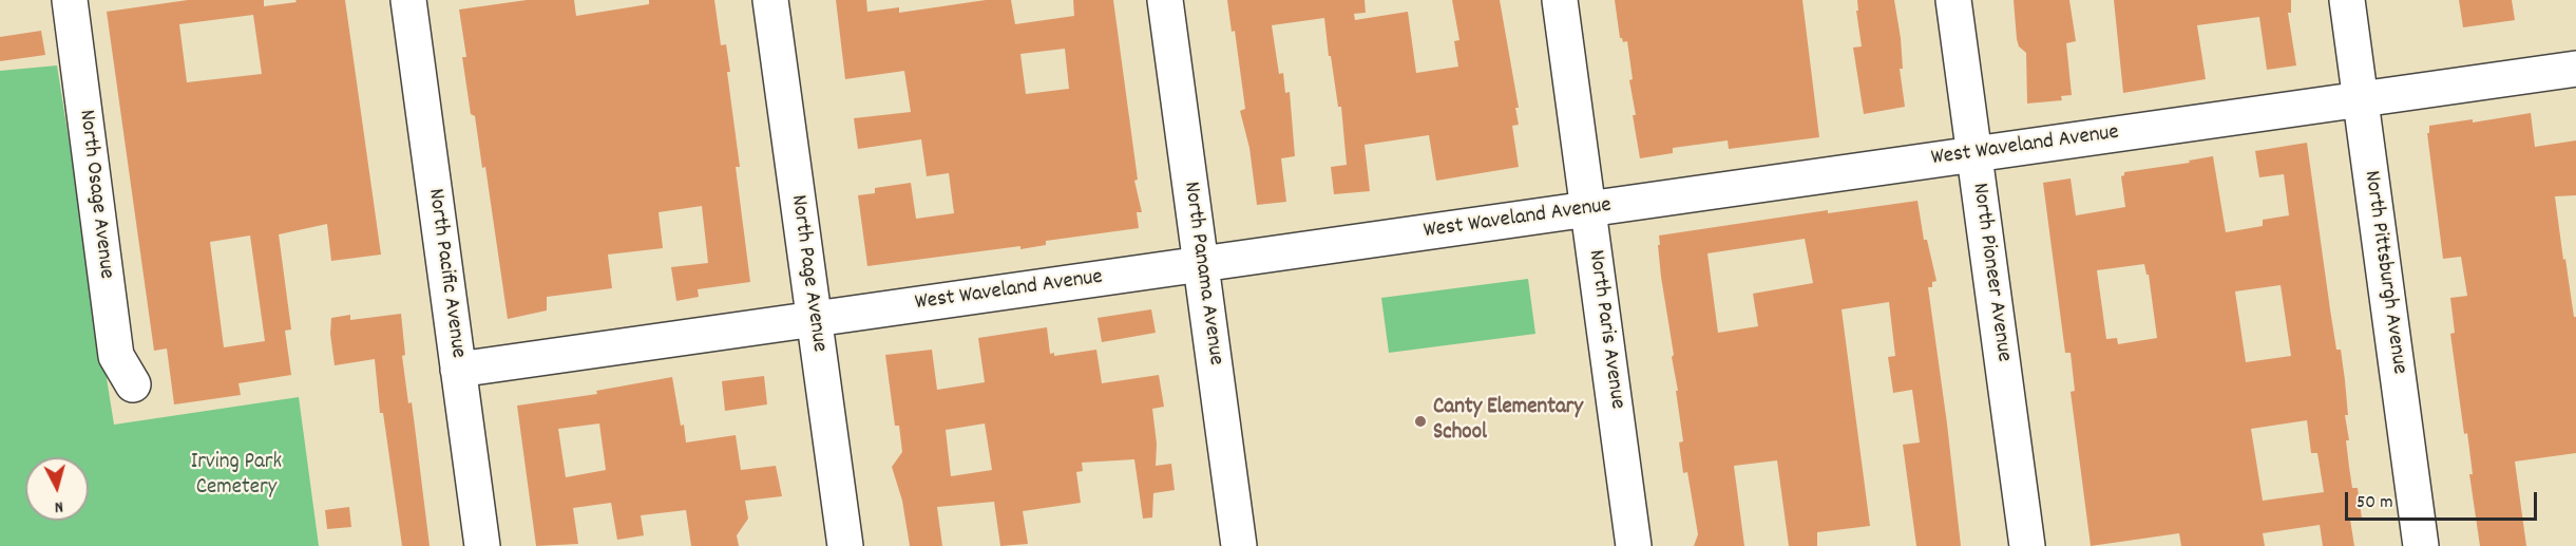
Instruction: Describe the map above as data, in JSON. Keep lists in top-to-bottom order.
{
  "streets": {
    "street": [
      "West Waveland Avenue",
      "North Osage Avenue",
      "North Pioneer Avenue",
      "North Pittsburgh Avenue",
      "North Pacific Avenue",
      "North Page Avenue",
      "North Panama Avenue",
      "North Paris Avenue"
    ]
  },
  "crossings": [
    ["West Waveland Avenue", "North Pioneer Avenue"],
    ["West Waveland Avenue", "North Pittsburgh Avenue"],
    ["West Waveland Avenue", "North Pacific Avenue"],
    ["West Waveland Avenue", "North Page Avenue"],
    ["West Waveland Avenue", "North Panama Avenue"],
    ["West Waveland Avenue", "North Paris Avenue"]
  ],
  "parks": ["Irving Park Cemetery"],
  "places": ["Canty Elementary School"],
  "scale_bar": "50 m",
  "north": "bottom"
}
